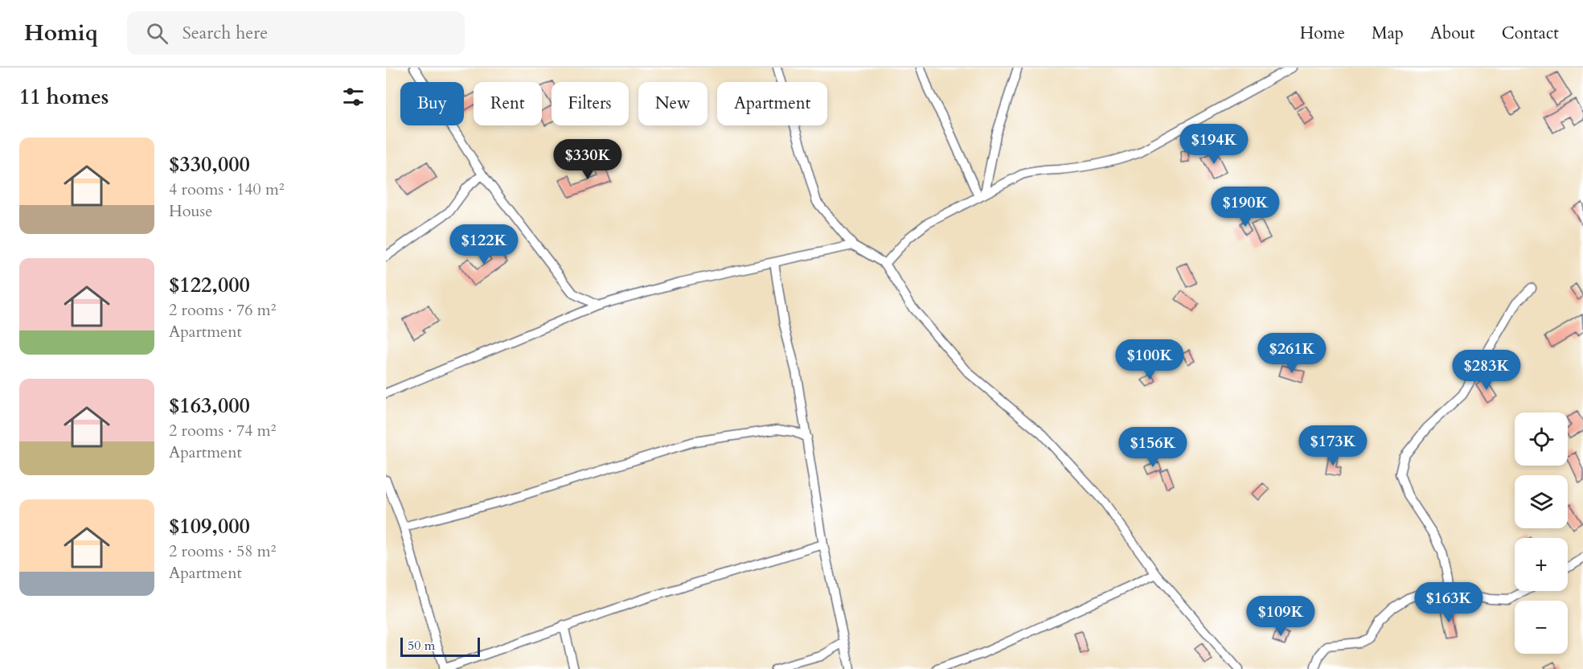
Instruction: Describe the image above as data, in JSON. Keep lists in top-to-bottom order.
{
  "scale_bar": "50 m",
  "page": {
    "header": "Homiq",
    "search": "Search here",
    "nav": [
      "Home",
      "Map",
      "About",
      "Contact"
    ],
    "heading": "11 homes",
    "chip": [
      "Buy",
      "Rent",
      "Filters",
      "New",
      "Apartment"
    ],
    "price": [
      "$194K",
      "$330K",
      "$190K",
      "$122K",
      "$261K",
      "$100K",
      "$283K",
      "$173K",
      "$156K",
      "$163K",
      "$109K"
    ],
    "list": [
      {
        "name": "$330,000",
        "note": "4 rooms · 140 m² · House"
      },
      {
        "name": "$122,000",
        "note": "2 rooms · 76 m² · Apartment"
      },
      {
        "name": "$163,000",
        "note": "2 rooms · 74 m² · Apartment"
      },
      {
        "name": "$109,000",
        "note": "2 rooms · 58 m² · Apartment"
      }
    ],
    "map_buttons": ["+", "−"],
    "scale": "50 m"
  }
}
